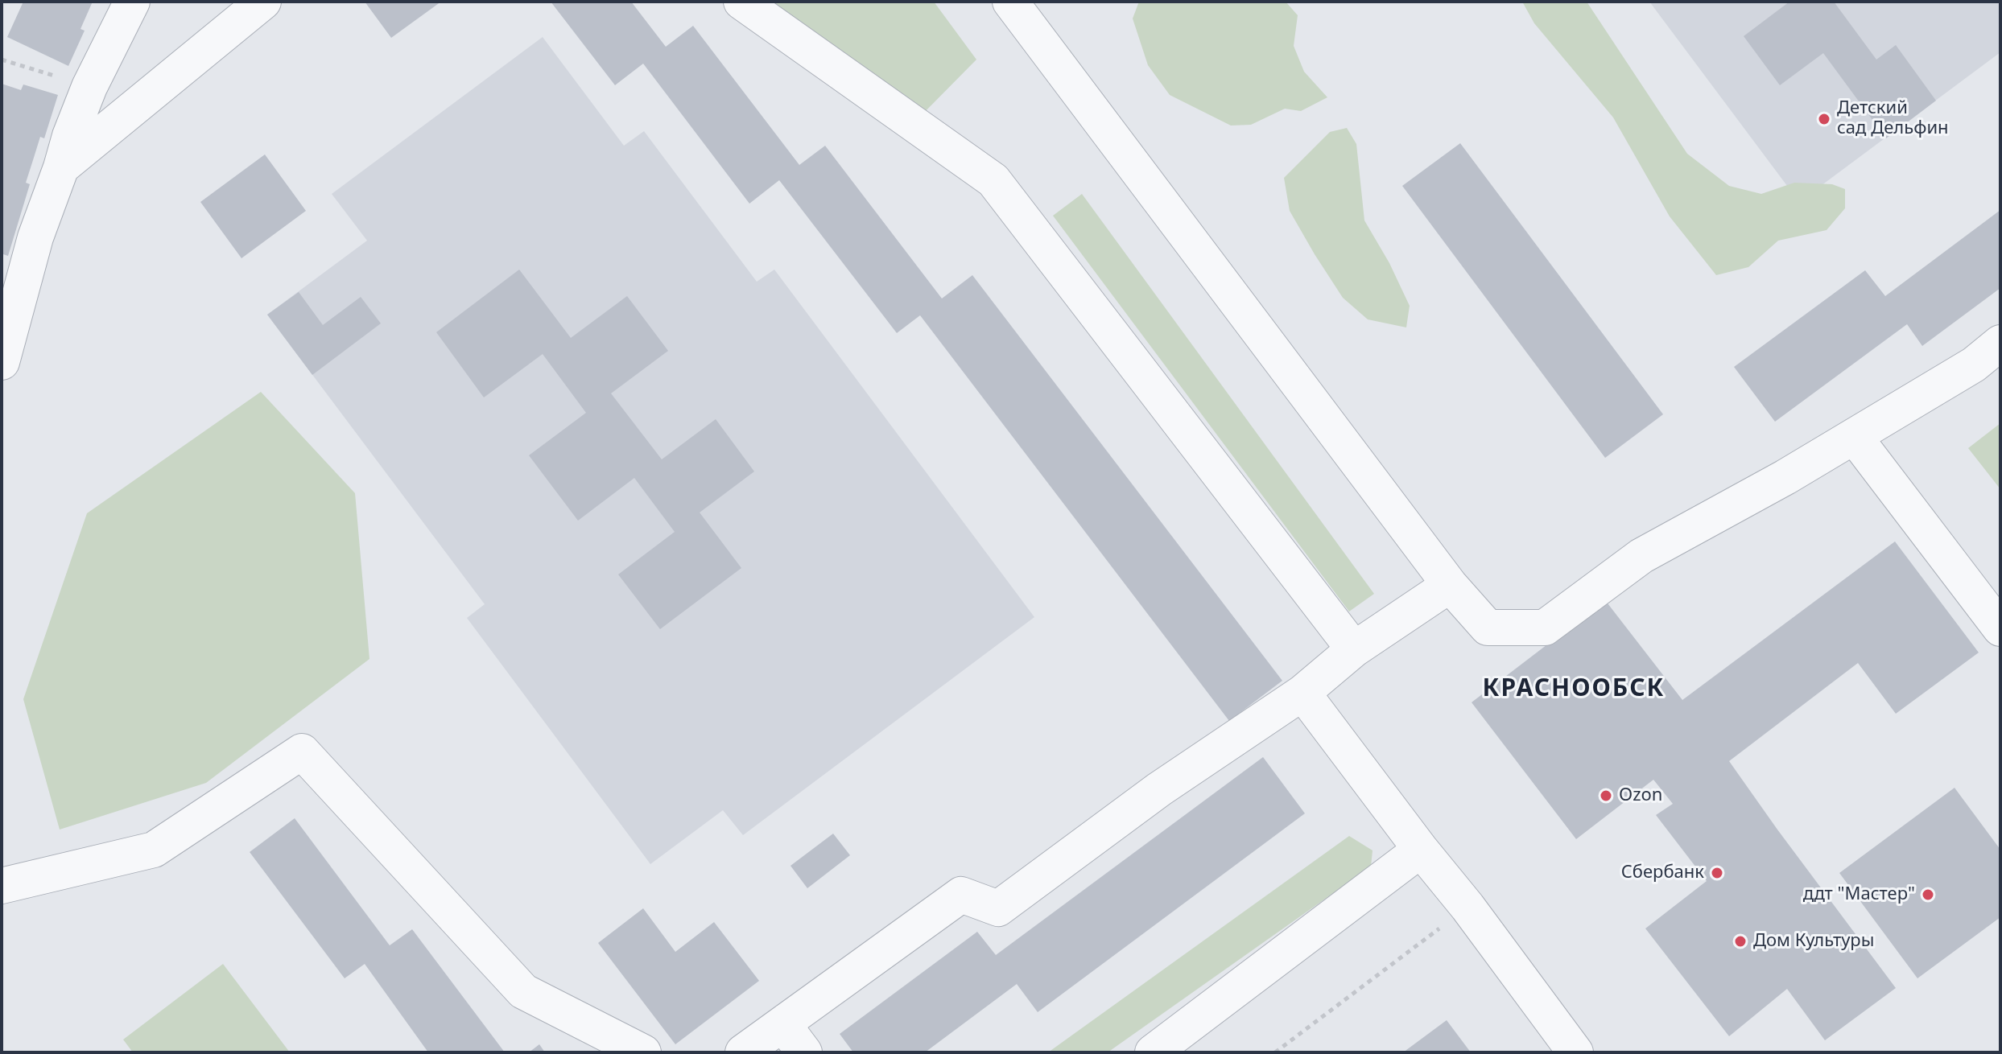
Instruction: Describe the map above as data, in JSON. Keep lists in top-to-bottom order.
{
  "districts": ["КРАСНООБСК"],
  "places": [
    "Детский сад Дельфин",
    "Ozon",
    "Сбербанк",
    "ддт \"Мастер\"",
    "Дом Культуры"
  ]
}
